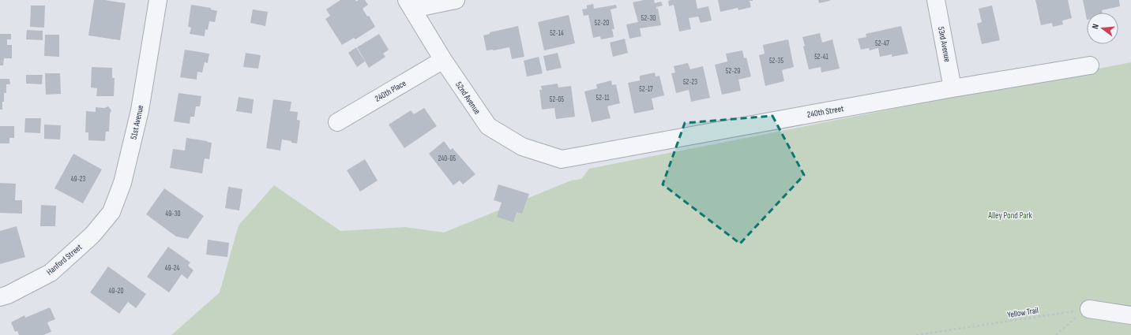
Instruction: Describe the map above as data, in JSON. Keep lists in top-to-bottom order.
{
  "streets": {
    "street": [
      "53rd Avenue",
      "240th Place",
      "52nd Avenue",
      "240th Street",
      "51st Avenue",
      "Hanford Street"
    ],
    "path": ["Yellow Trail"]
  },
  "crossings": [
    ["53rd Avenue", "240th Street"],
    ["240th Place", "52nd Avenue"],
    ["52nd Avenue", "240th Street"],
    ["51st Avenue", "Hanford Street"]
  ],
  "parks": ["Alley Pond Park"],
  "house_numbers": [
    "52-30",
    "52-20",
    "52-14",
    "52-47",
    "52-41",
    "52-35",
    "52-29",
    "52-23",
    "52-17",
    "52-11",
    "52-05",
    "240-05",
    "49-23",
    "49-30",
    "49-24",
    "49-20"
  ],
  "north": "left"
}
